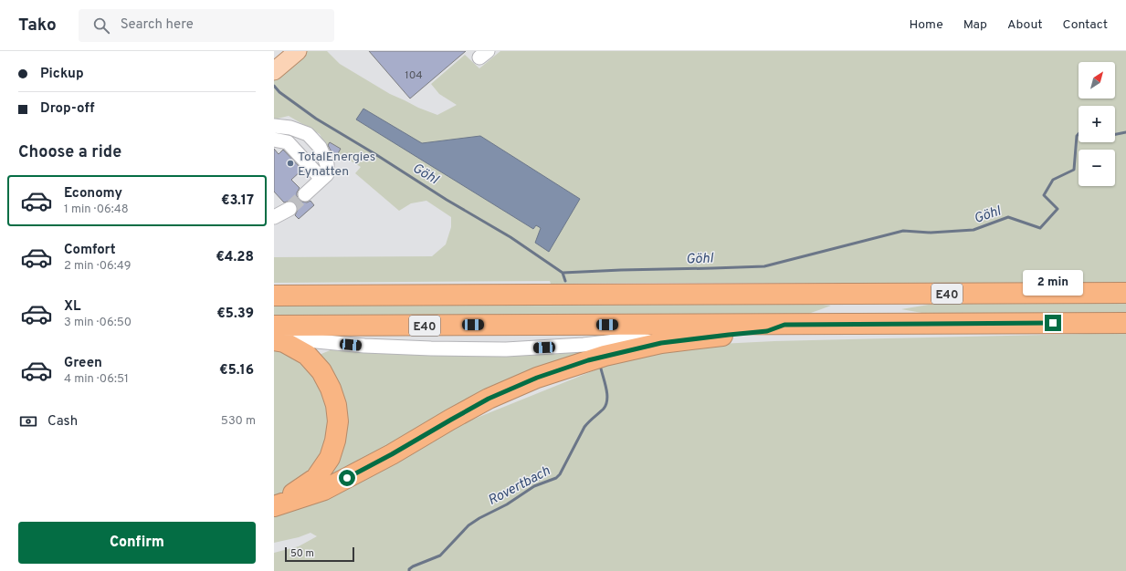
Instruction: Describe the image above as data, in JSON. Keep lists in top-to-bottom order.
{
  "streets": {
    "highway": ["E40"]
  },
  "water": ["Göhl", "Rovertbach"],
  "places": ["TotalEnergies Eynatten"],
  "house_numbers": ["104"],
  "scale_bar": "50 m",
  "north": "top right",
  "page": {
    "header": "Tako",
    "search": "Search here",
    "nav": [
      "Home",
      "Map",
      "About",
      "Contact"
    ],
    "banner": ["Pickup", "Drop-off"],
    "map_buttons": ["+", "−"],
    "heading": "Choose a ride",
    "list": [
      {
        "name": "Economy",
        "note": "1 min · 06:48",
        "value": "€3.17"
      },
      {
        "name": "Comfort",
        "note": "2 min · 06:49",
        "value": "€4.28"
      },
      {
        "name": "XL",
        "note": "3 min · 06:50",
        "value": "€5.39"
      },
      {
        "name": "Green",
        "note": "4 min · 06:51",
        "value": "€5.16"
      }
    ],
    "bubble": "2 min",
    "pay": ["Cash", "530 m"],
    "buttons": "Confirm",
    "scale": "50 m"
  }
}
